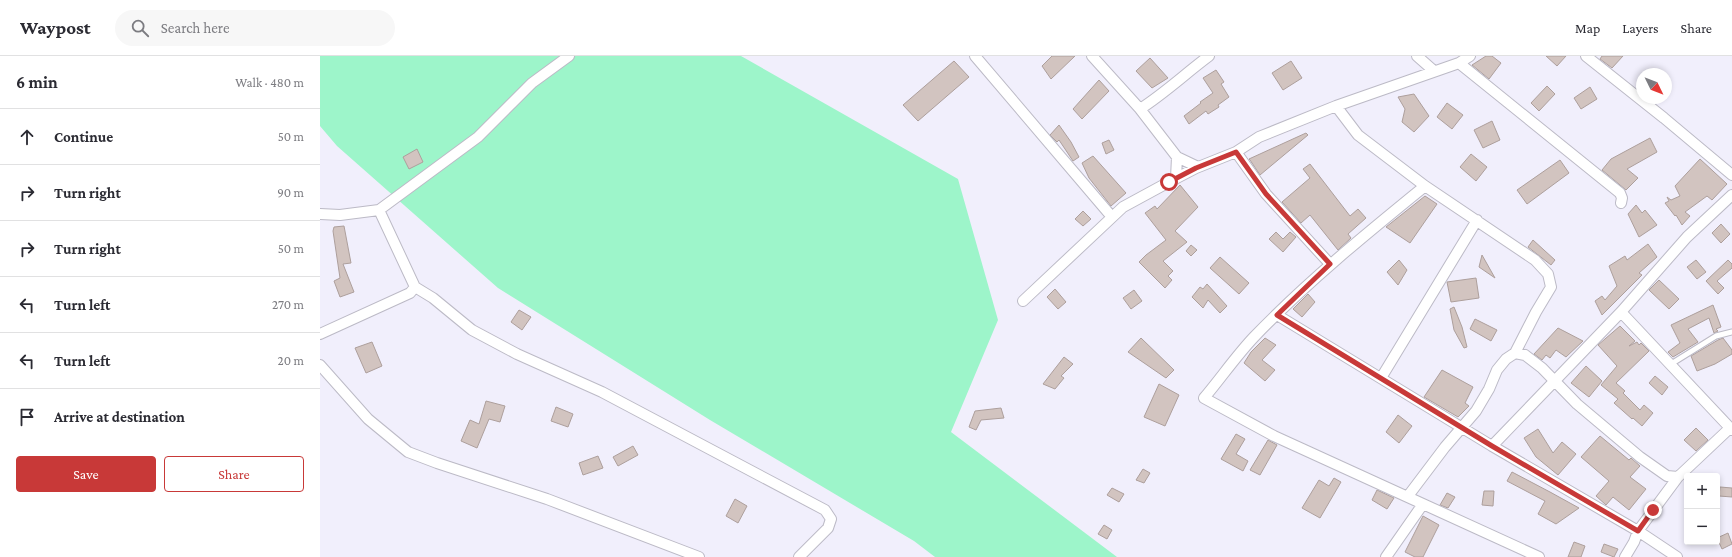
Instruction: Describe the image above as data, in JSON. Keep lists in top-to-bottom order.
{
  "north": "bottom right",
  "page": {
    "header": "Waypost",
    "search": "Search here",
    "nav": ["Map", "Layers", "Share"],
    "heading": ["6 min", "Walk · 480 m"],
    "list": [
      ["Continue", "50 m"],
      ["Turn right", "90 m"],
      ["Turn right", "50 m"],
      ["Turn left", "270 m"],
      ["Turn left", "20 m"],
      "Arrive at destination"
    ],
    "buttons": ["Save", "Share"],
    "map_buttons": ["+", "−"]
  }
}
